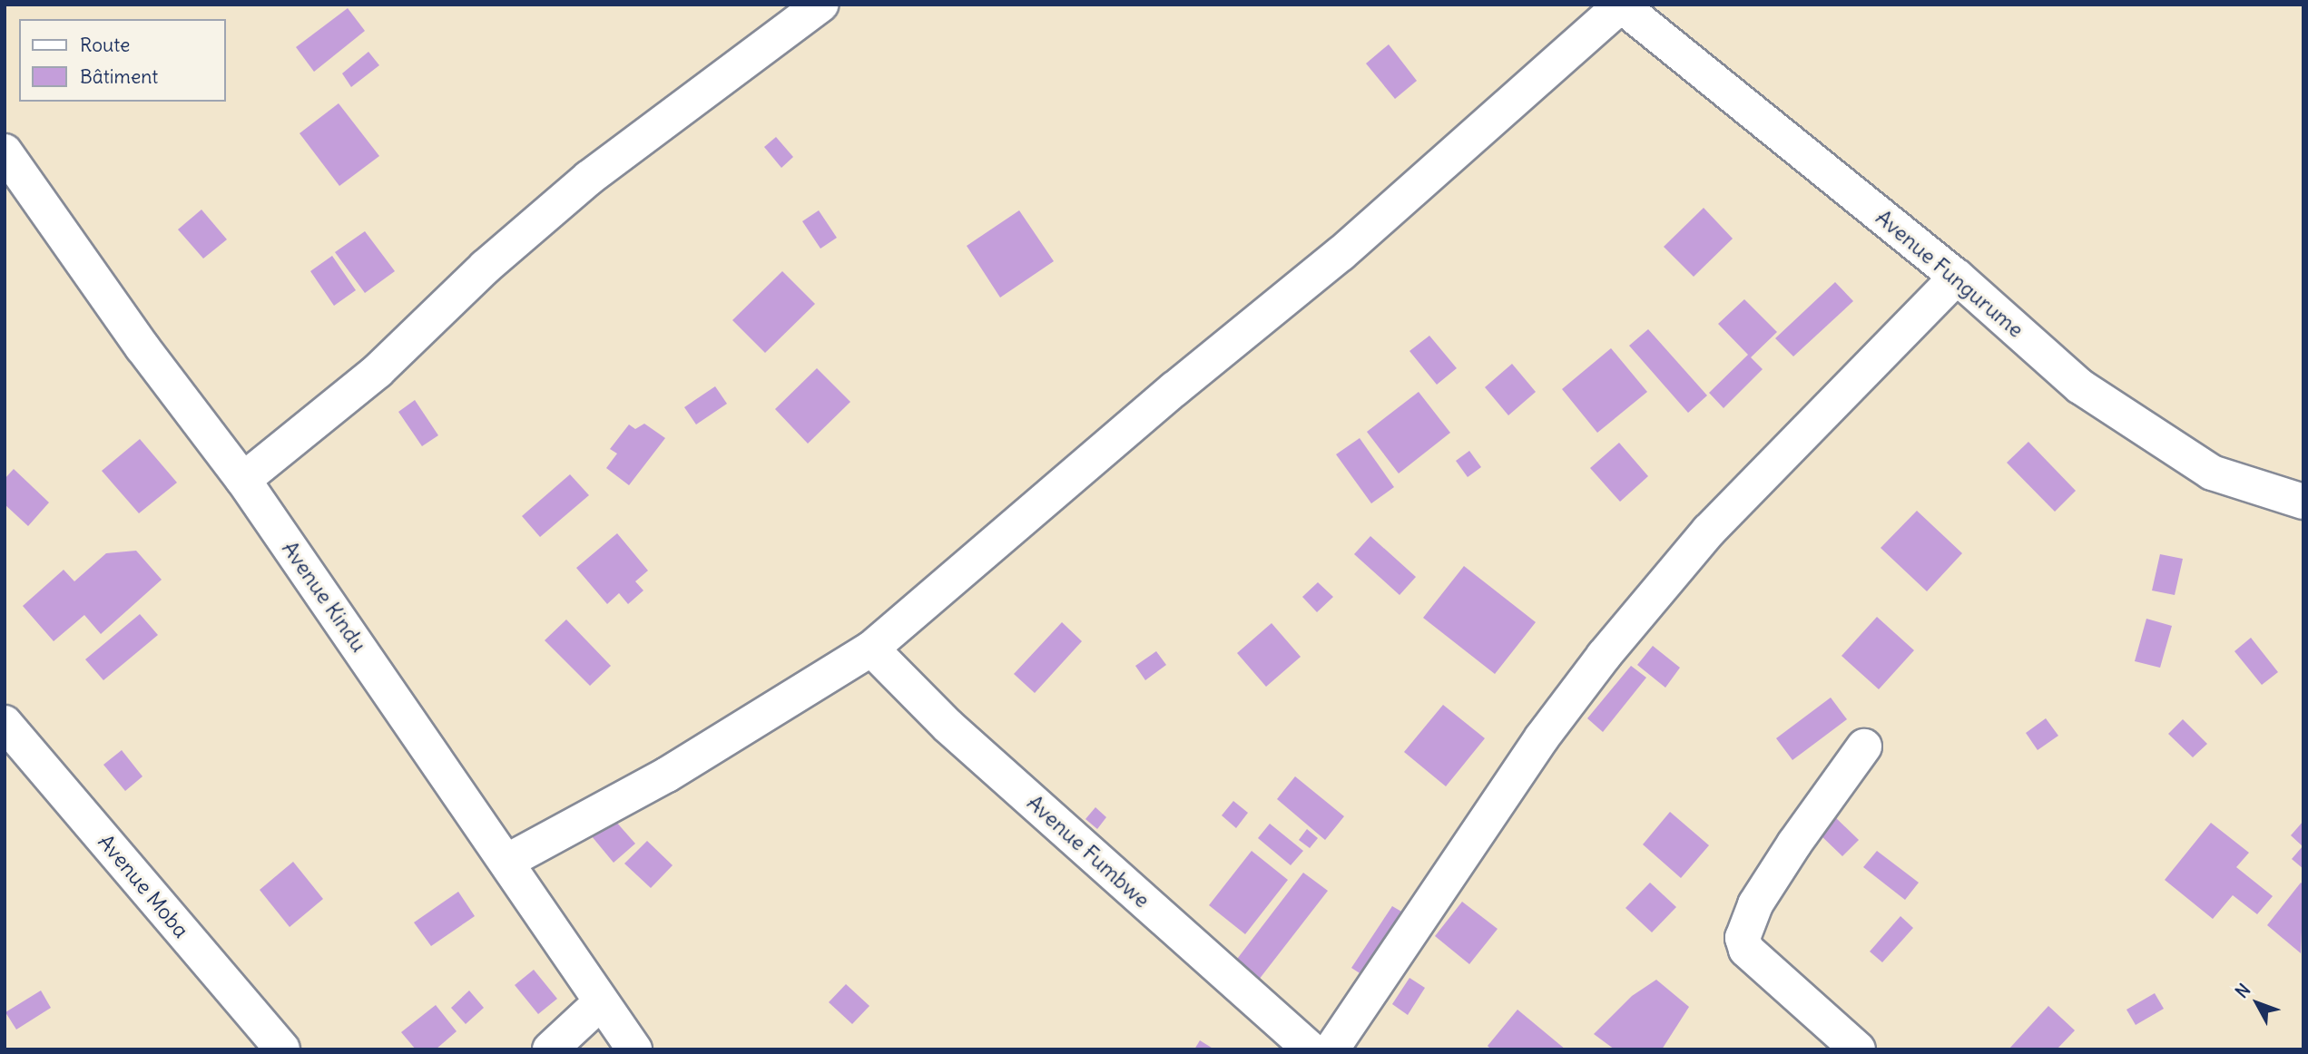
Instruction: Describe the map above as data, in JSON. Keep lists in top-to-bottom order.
{
  "streets": {
    "street": [
      "Avenue Fungurume",
      "Avenue Kindu",
      "Avenue Fumbwe",
      "Avenue Moba"
    ]
  },
  "legend": ["Route", "Bâtiment"],
  "north": "top left"
}
